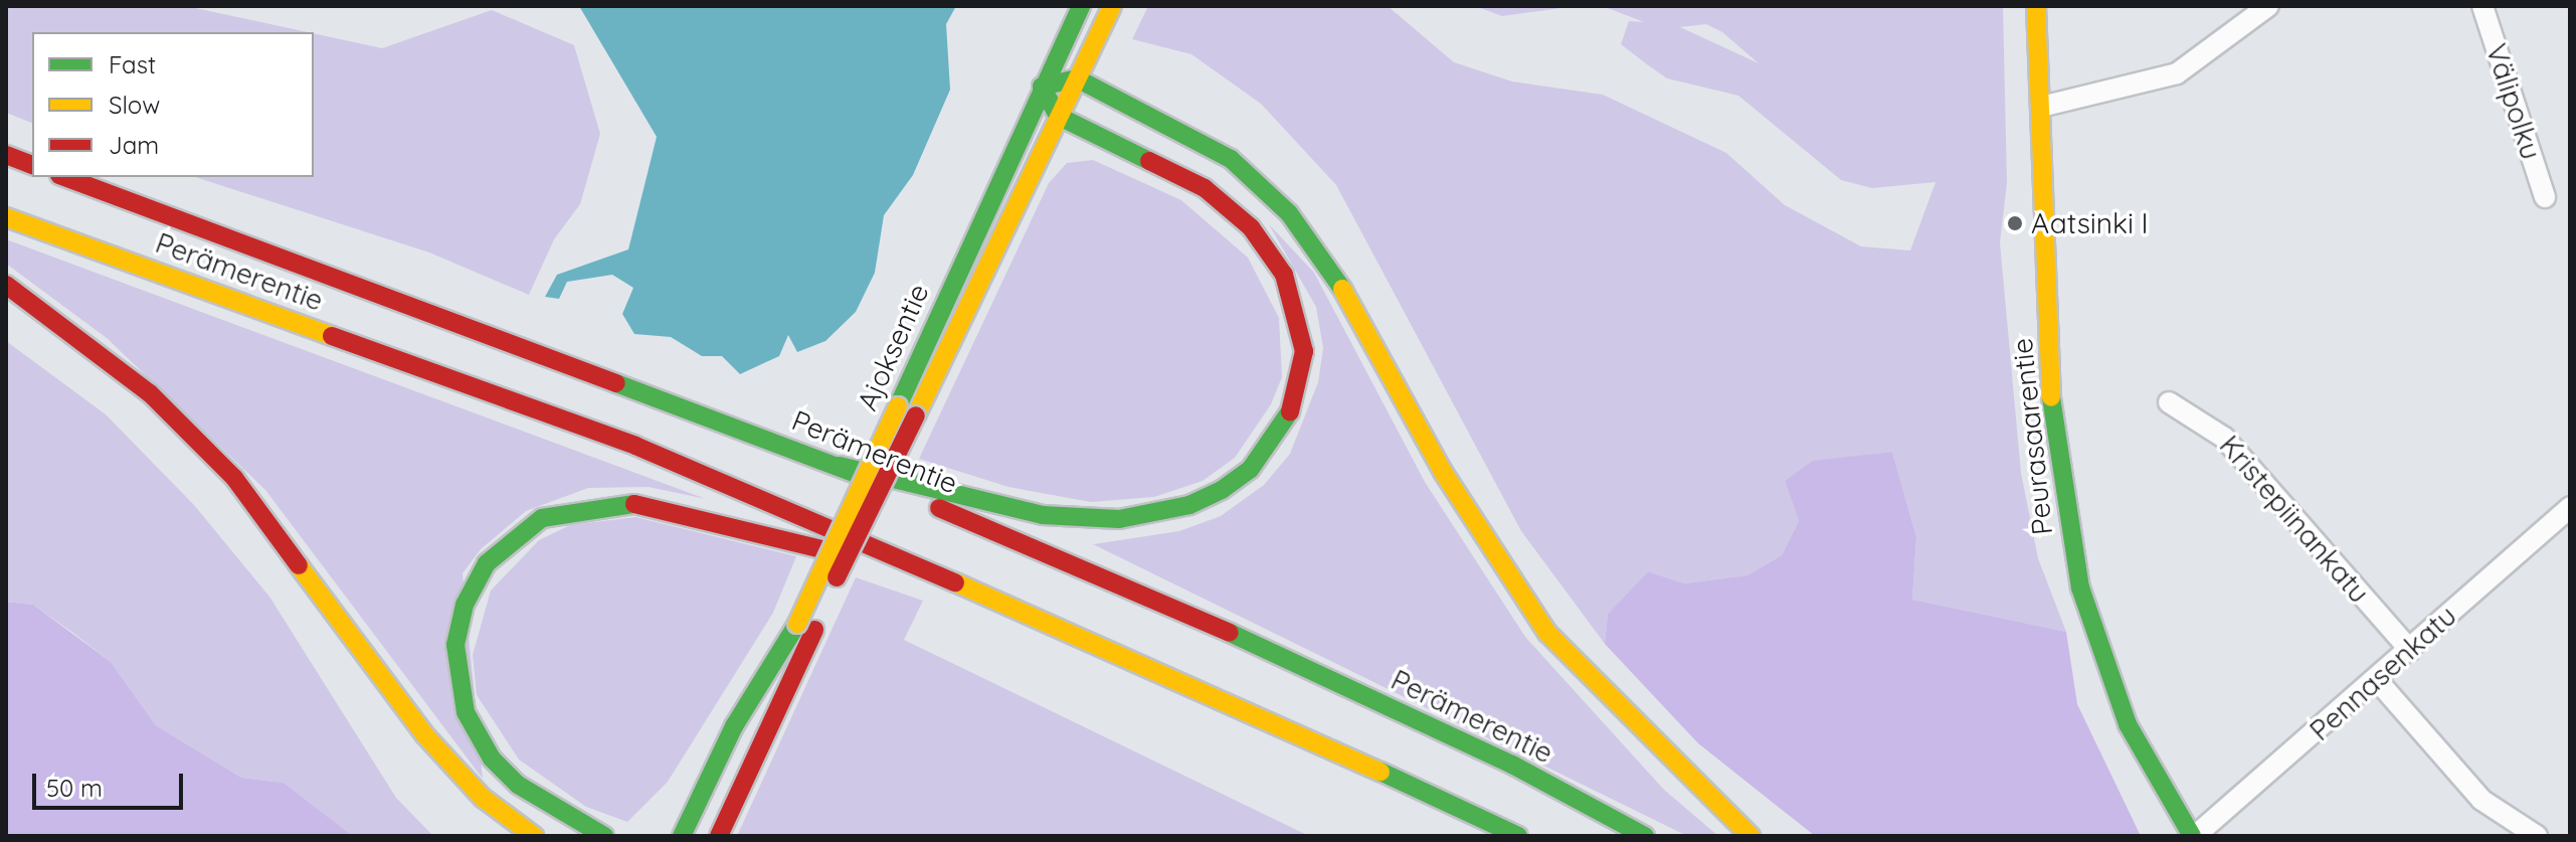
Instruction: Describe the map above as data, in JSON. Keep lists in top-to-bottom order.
{
  "streets": {
    "main road": ["Perämerentie", "Ajoksentie", "Peurasaarentie"],
    "street": ["Välipolku", "Kristepiinankatu", "Pennasenkatu"]
  },
  "crossings": [
    ["Peurasaarentie", "Pennasenkatu"],
    ["Kristepiinankatu", "Pennasenkatu"]
  ],
  "places": ["Aatsinki I"],
  "legend": ["Fast", "Slow", "Jam"],
  "scale_bar": "50 m"
}
